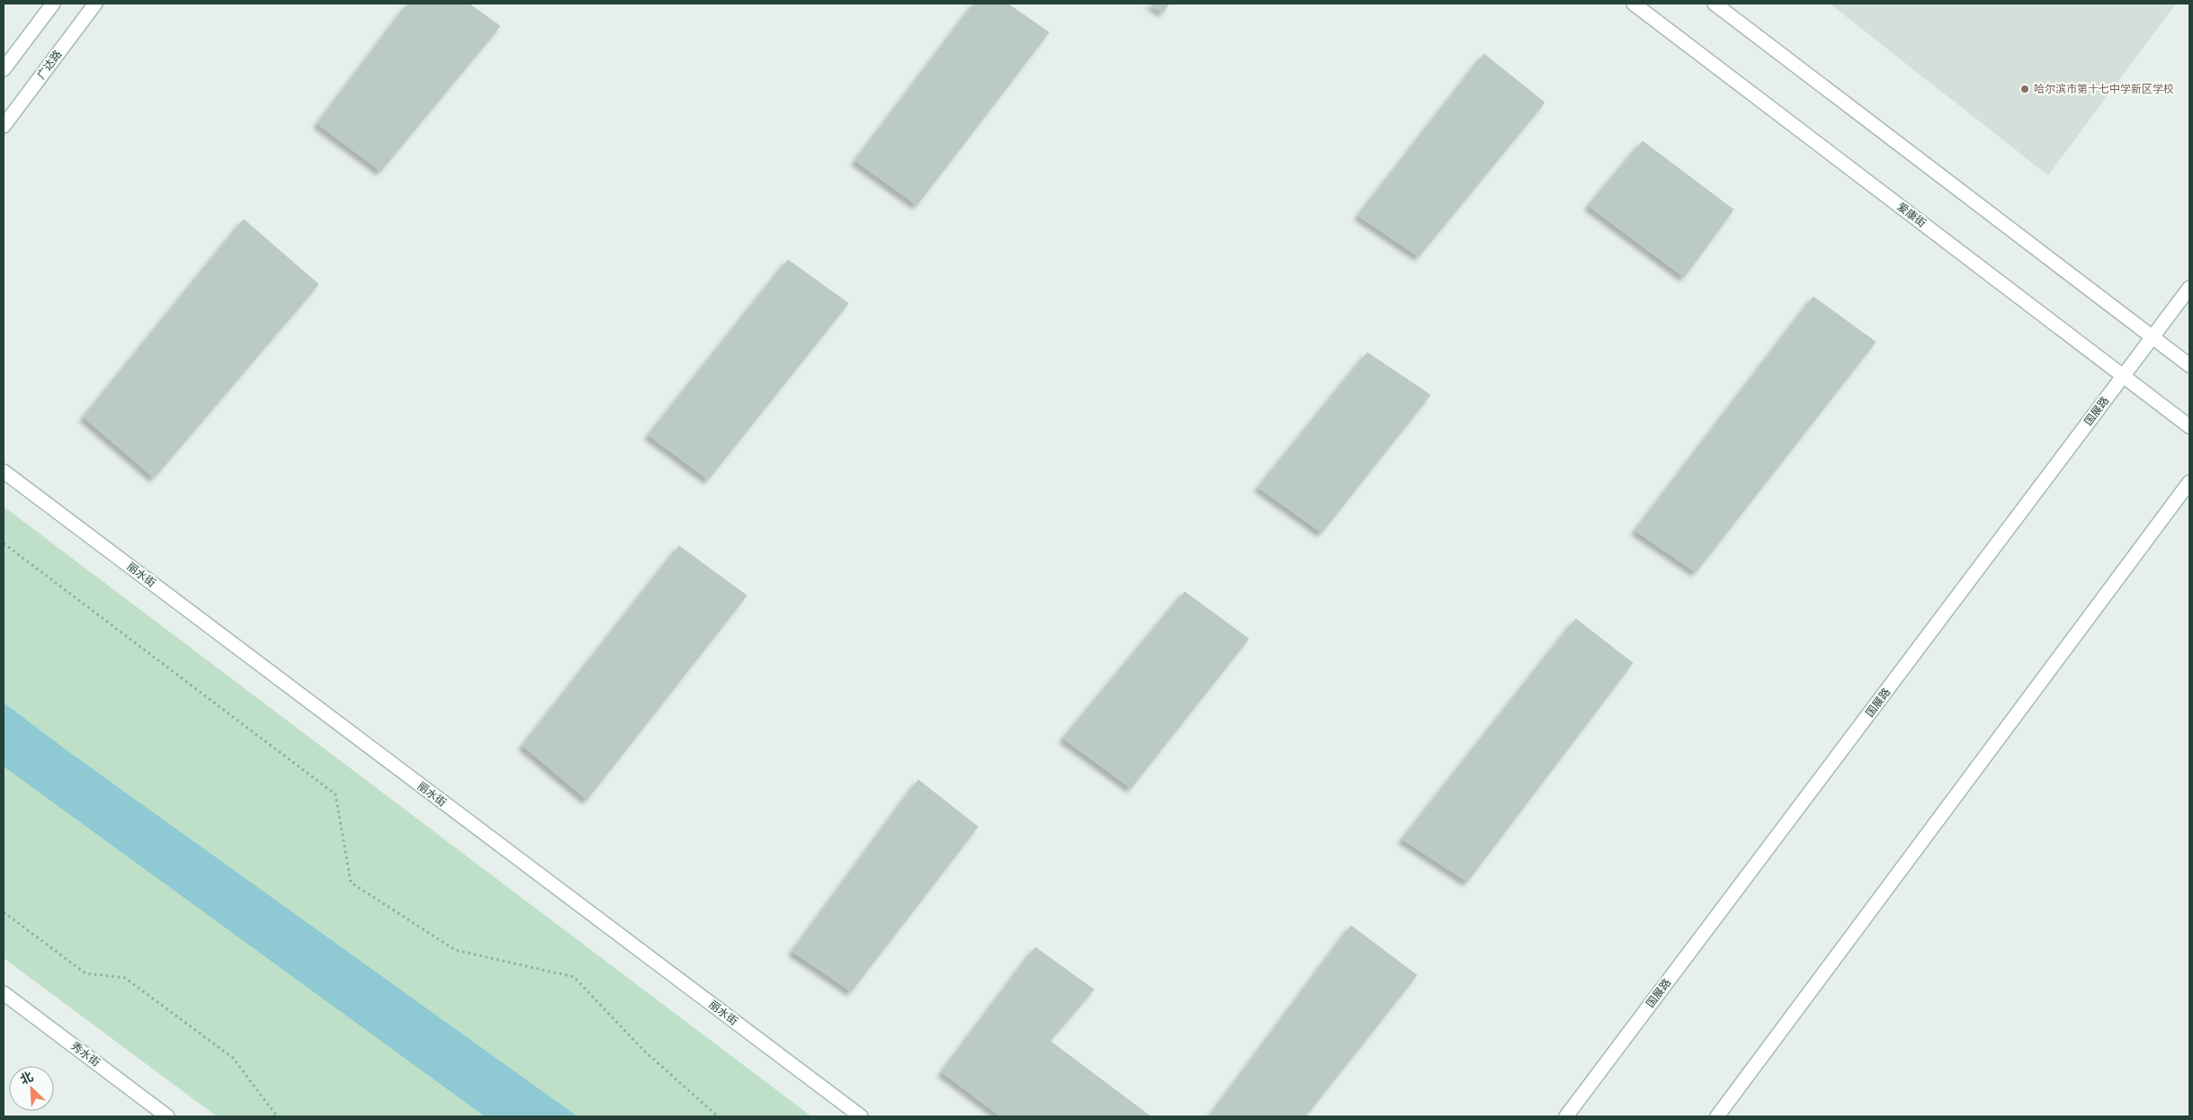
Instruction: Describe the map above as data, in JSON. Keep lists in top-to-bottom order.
{
  "streets": {
    "main road": [
      "广达路",
      "爱康街",
      "国展路",
      "丽水街",
      "秀水街"
    ]
  },
  "crossings": [
    ["爱康街", "国展路"]
  ],
  "places": ["哈尔滨市第十七中学新区学校"],
  "north": "top left"
}
